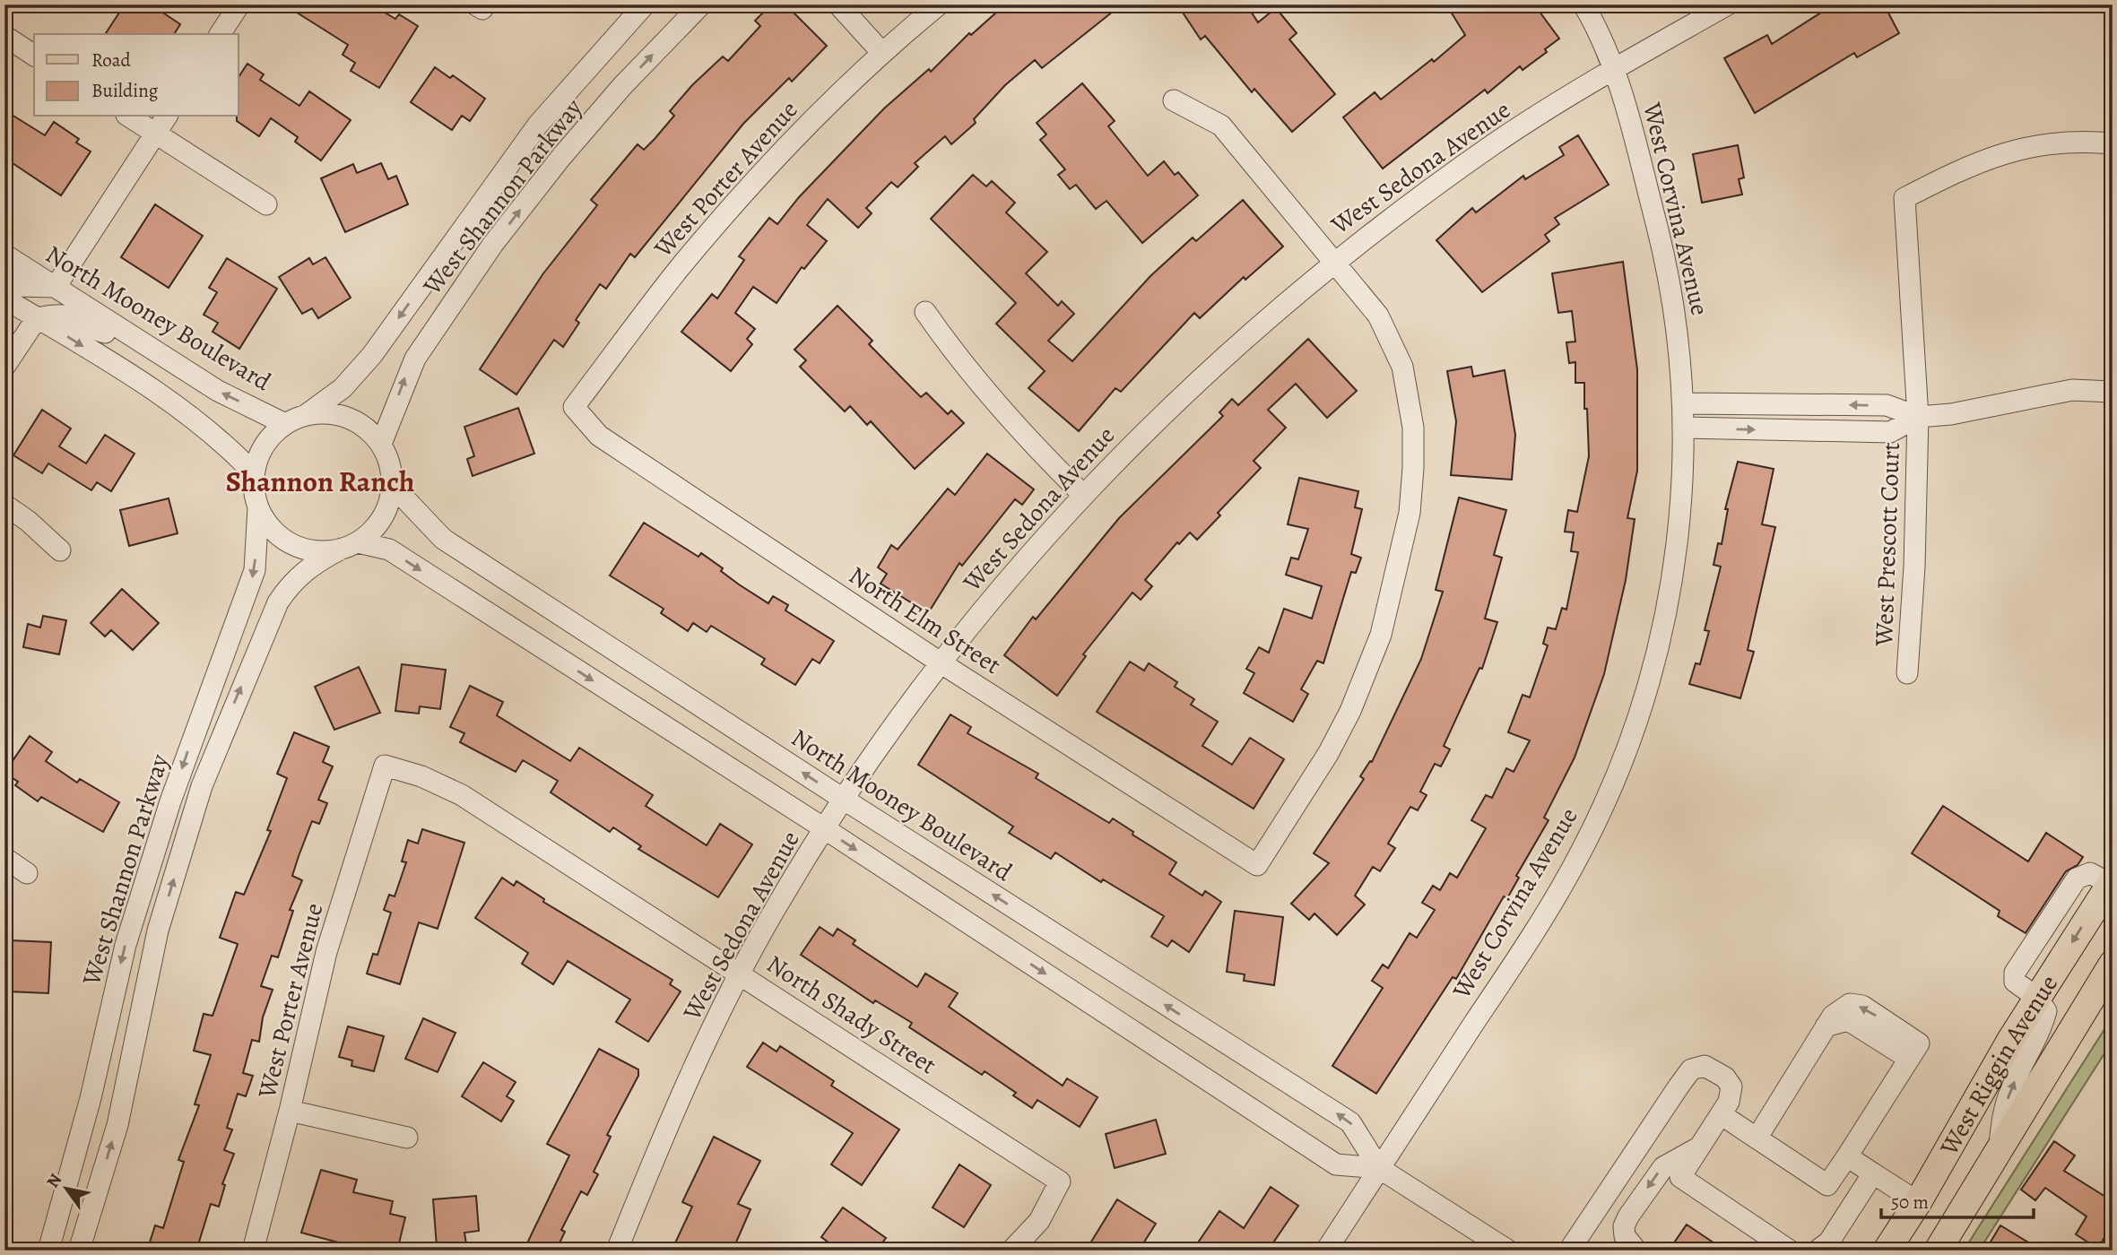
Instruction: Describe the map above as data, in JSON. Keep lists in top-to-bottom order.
{
  "streets": {
    "main road": ["West Riggin Avenue"],
    "street": [
      "West Sedona Avenue",
      "West Porter Avenue",
      "West Shannon Parkway",
      "West Corvina Avenue",
      "North Mooney Boulevard",
      "West Prescott Court",
      "North Elm Street",
      "North Shady Street"
    ]
  },
  "crossings": [
    ["West Sedona Avenue", "West Corvina Avenue"],
    ["West Sedona Avenue", "North Mooney Boulevard"],
    ["West Sedona Avenue", "North Elm Street"],
    ["West Sedona Avenue", "North Shady Street"],
    ["West Porter Avenue", "North Elm Street"],
    ["West Porter Avenue", "North Shady Street"],
    ["West Shannon Parkway", "North Mooney Boulevard"],
    ["West Corvina Avenue", "North Mooney Boulevard"]
  ],
  "districts": ["Shannon Ranch"],
  "legend": ["Road", "Building"],
  "scale_bar": "50 m",
  "north": "top left"
}
